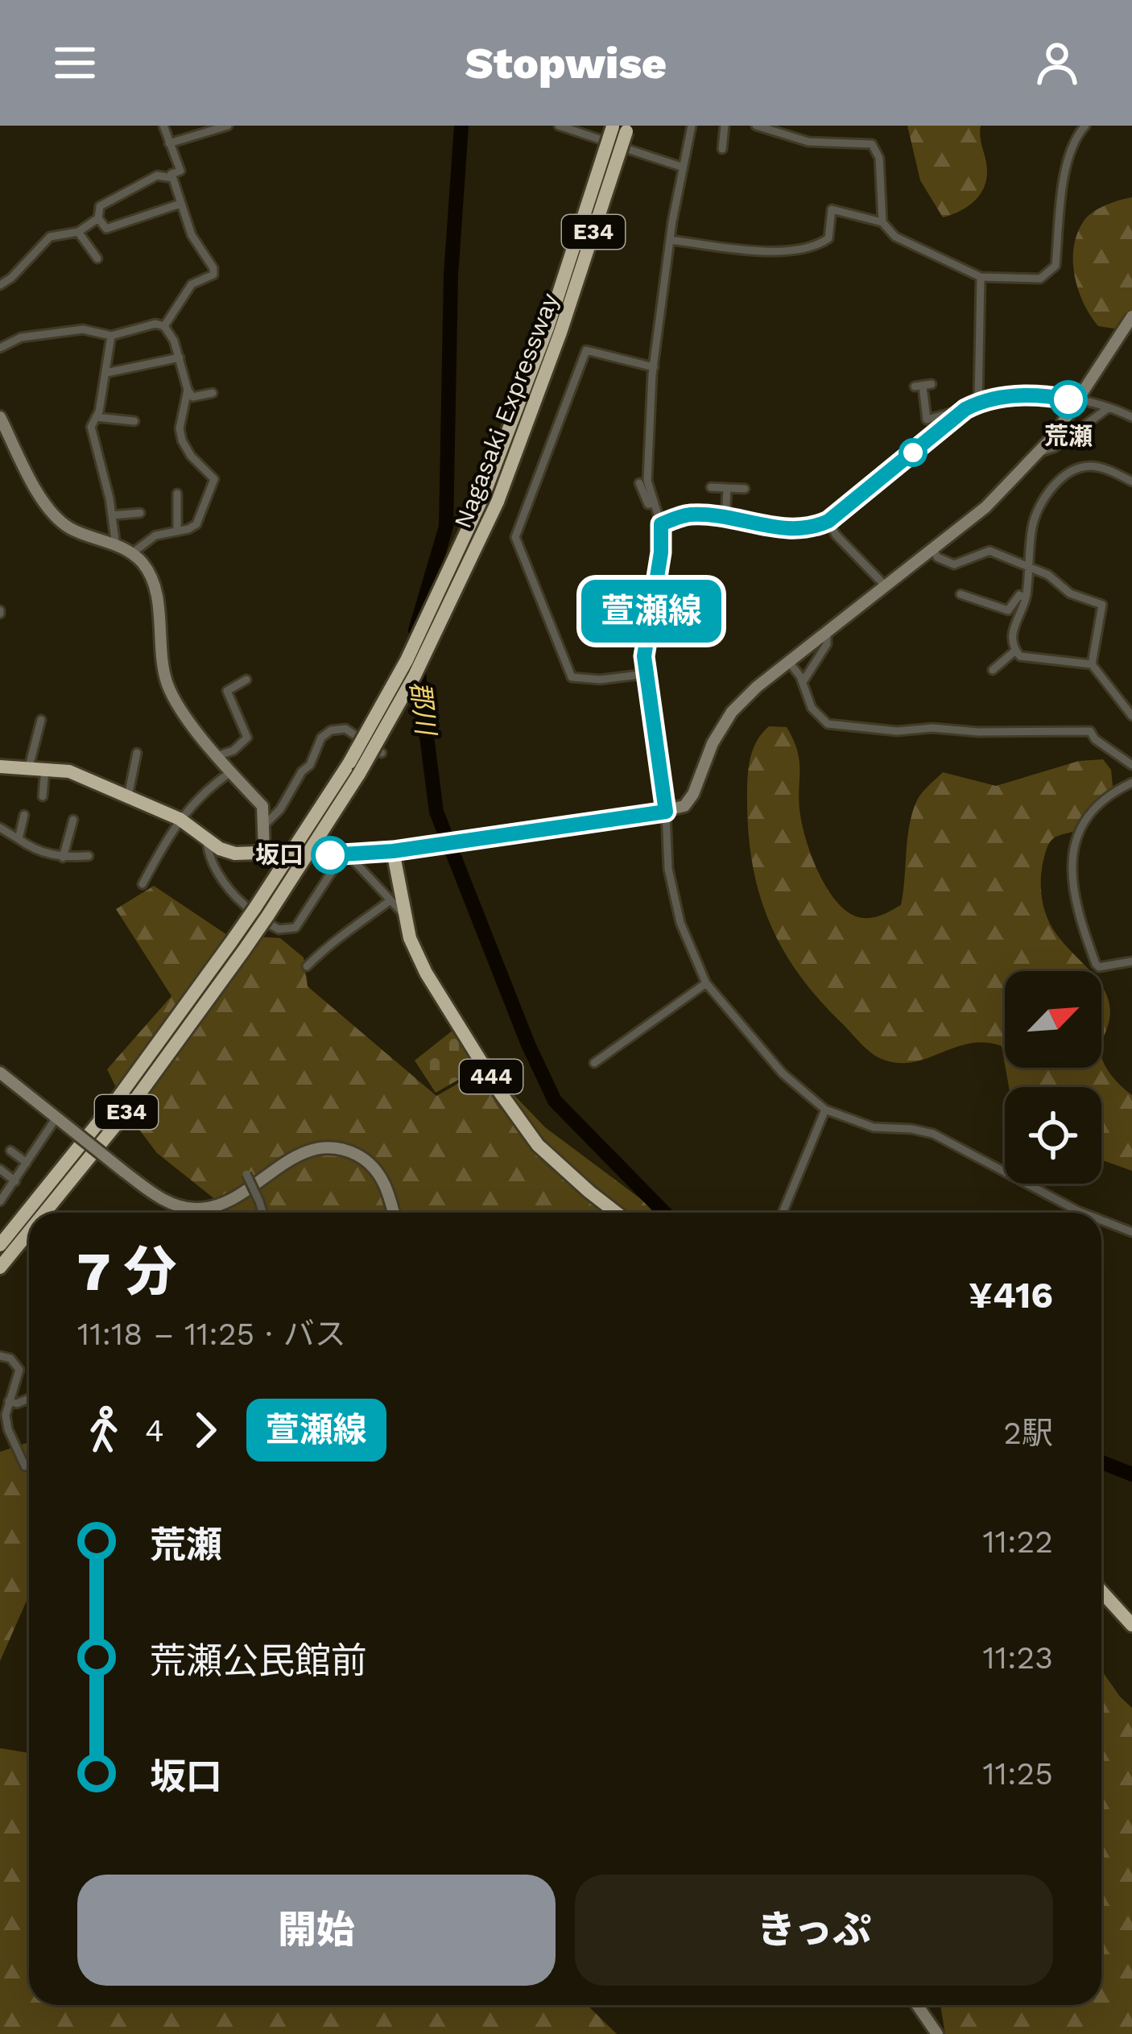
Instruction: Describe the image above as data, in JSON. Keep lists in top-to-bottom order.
{
  "streets": {
    "highway": ["E34", "Nagasaki Expressway", "444"]
  },
  "water": ["郡川"],
  "places": ["荒瀬", "坂口"],
  "lines": ["bus line 萱瀬線"],
  "north": "top right",
  "page": {
    "header": "Stopwise",
    "on_map": "萱瀬線",
    "heading": ["7 分", "11:18 – 11:25 · バス", "¥416"],
    "legs": ["4", "萱瀬線", "2駅"],
    "list": [
      {
        "name": "荒瀬",
        "value": "11:22"
      },
      {
        "name": "荒瀬公民館前",
        "value": "11:23"
      },
      {
        "name": "坂口",
        "value": "11:25"
      }
    ],
    "buttons": ["開始", "きっぷ"]
  }
}
